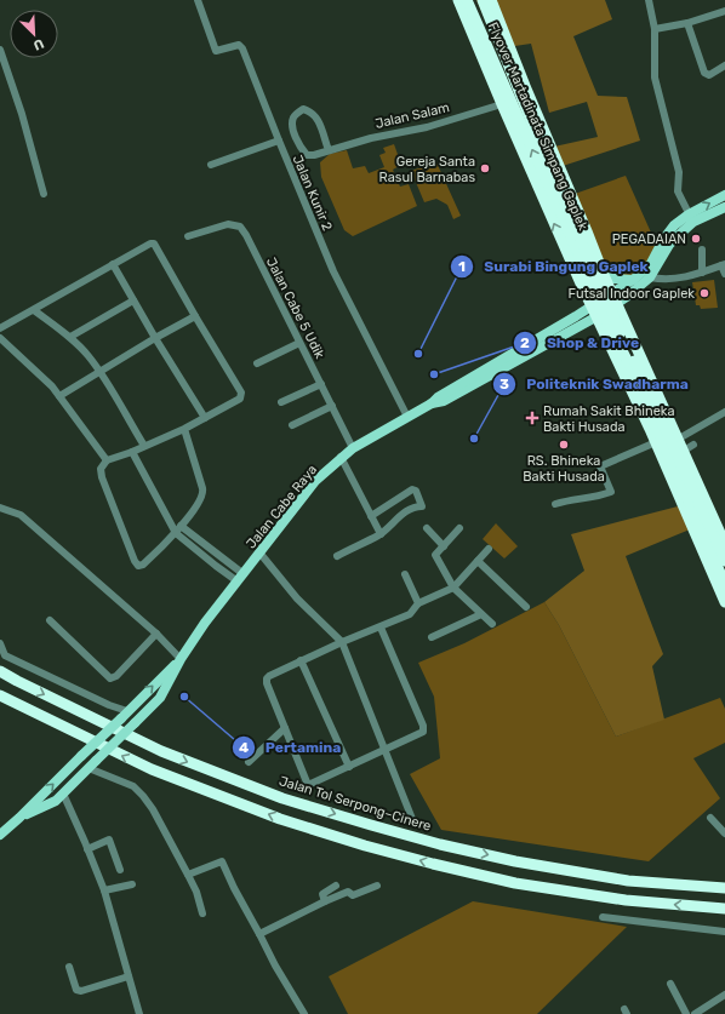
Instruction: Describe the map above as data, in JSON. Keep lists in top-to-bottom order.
{
  "streets": {
    "highway": ["Flyover Martadinata Simpang Gaplek", "Jalan Tol Serpong–Cinere"],
    "main road": ["Jalan Cabe Raya"],
    "street": ["Jalan Salam", "Jalan Kunir 2", "Jalan Cabe 5 Udik"]
  },
  "crossings": [
    ["Jalan Kunir 2", "Jalan Cabe Raya"],
    ["Jalan Cabe 5 Udik", "Jalan Cabe Raya"]
  ],
  "places": {
    "other": [
      "Gereja Santa Rasul Barnabas",
      "PEGADAIAN",
      "Futsal Indoor Gaplek",
      "Surabi Bingung Gaplek",
      "Shop & Drive",
      "Politeknik Swadharma",
      "RS. Bhineka Bakti Husada",
      "Pertamina"
    ],
    "health": ["Rumah Sakit Bhineka Bakti Husada"]
  },
  "north": "bottom right"
}
